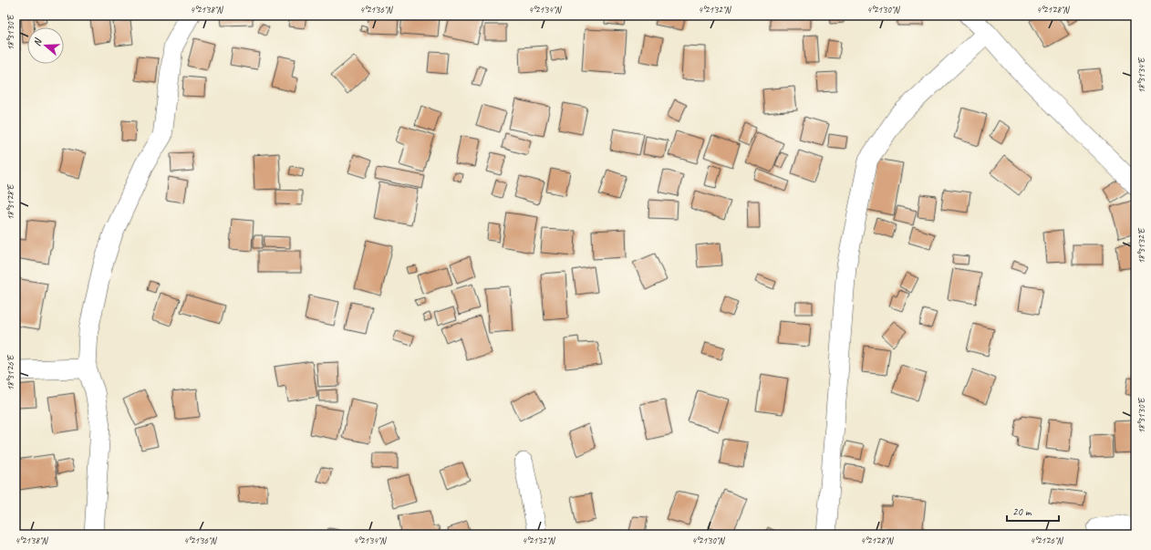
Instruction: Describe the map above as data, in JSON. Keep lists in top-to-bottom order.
{
  "scale_bar": "20 m",
  "north": "left",
  "coordinates": [
    "4°21'38\"N",
    "4°21'36\"N",
    "4°21'34\"N",
    "4°21'32\"N",
    "4°21'30\"N",
    "4°21'28\"N",
    "18°31'30\"E",
    "18°31'34\"E",
    "18°31'28\"E",
    "18°31'32\"E",
    "18°31'26\"E",
    "4°21'26\"N"
  ]
}
